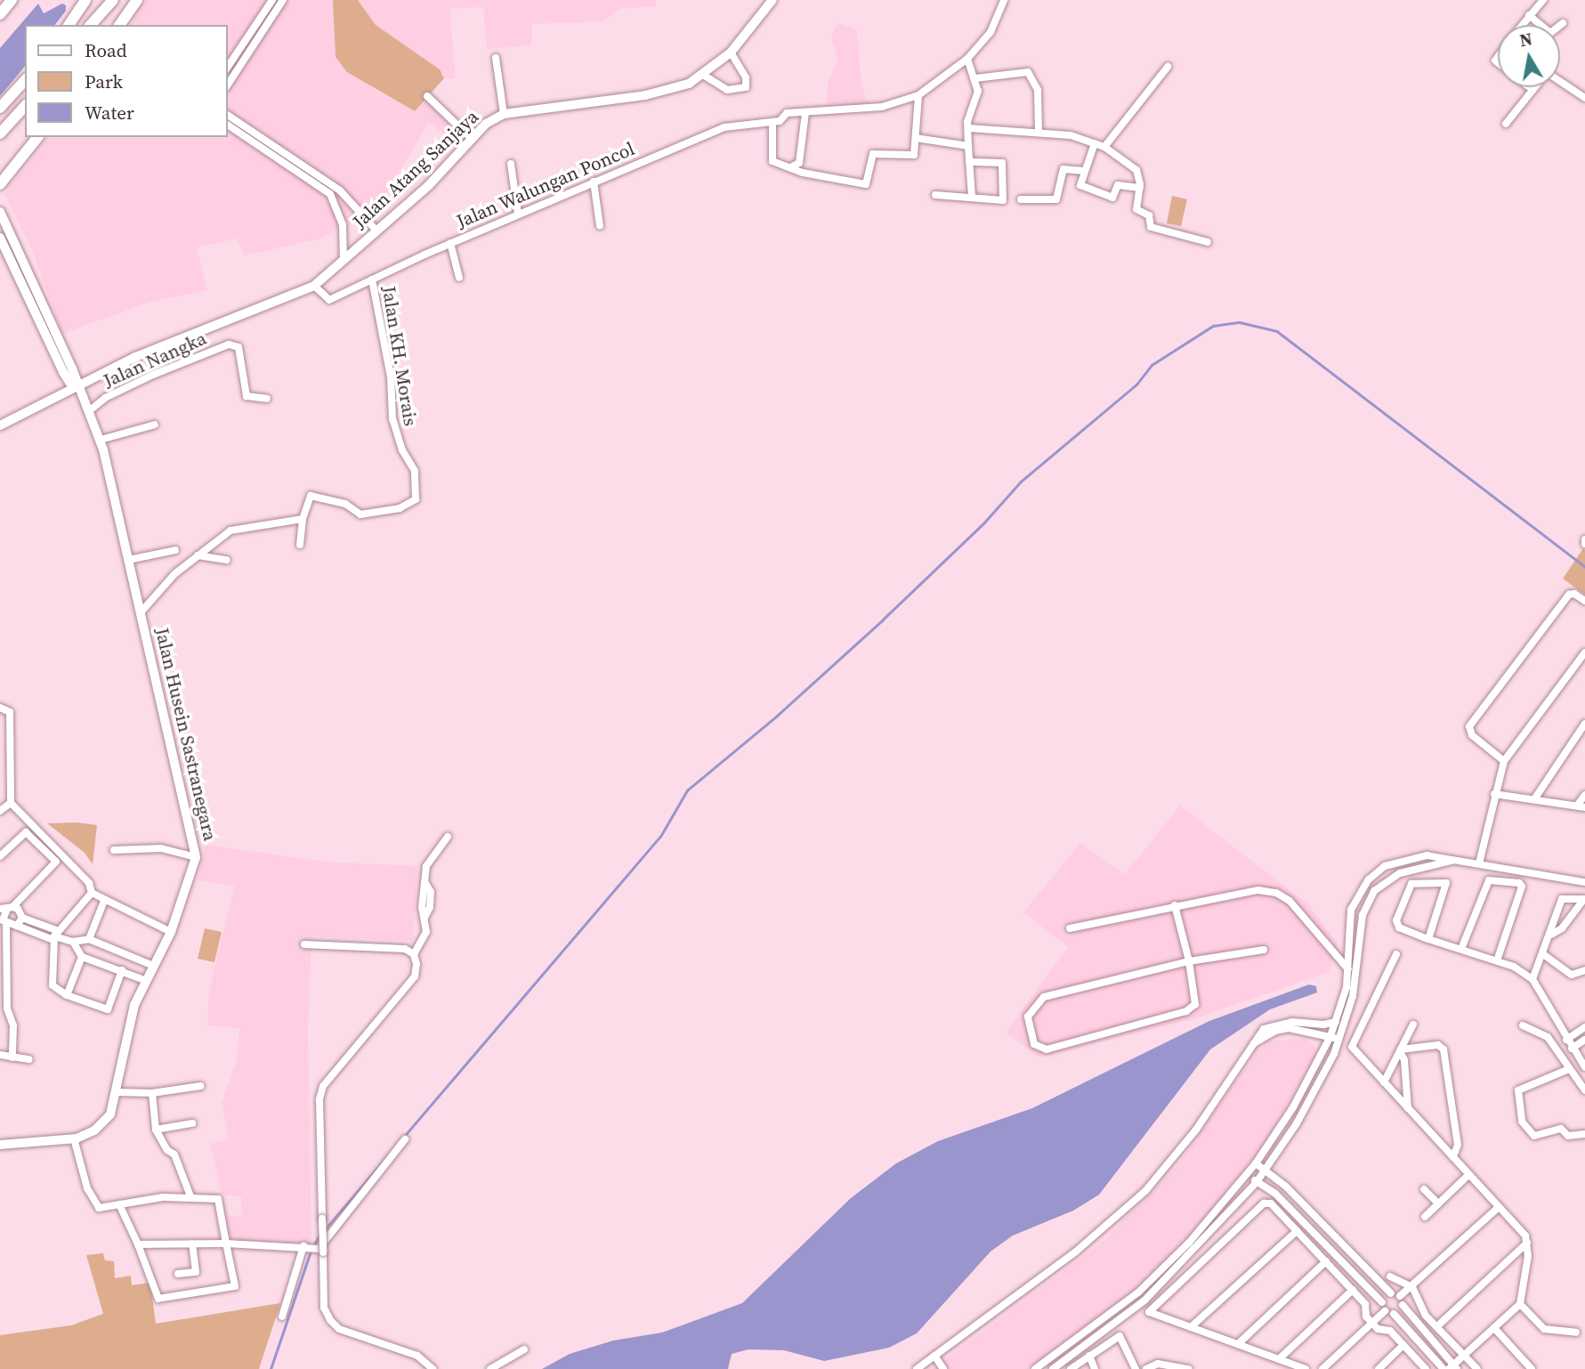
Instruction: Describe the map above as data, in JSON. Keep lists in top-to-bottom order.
{
  "streets": {
    "main road": ["Jalan Atang Sanjaya", "Jalan Husein Sastranegara"],
    "street": ["Jalan Walungan Poncol", "Jalan KH. Morais", "Jalan Nangka"]
  },
  "crossings": [
    ["Jalan Atang Sanjaya", "Jalan Walungan Poncol"],
    ["Jalan Atang Sanjaya", "Jalan Husein Sastranegara"],
    ["Jalan Walungan Poncol", "Jalan KH. Morais"],
    ["Jalan Nangka", "Jalan Husein Sastranegara"]
  ],
  "legend": ["Road", "Park", "Water"],
  "north": "top"
}
